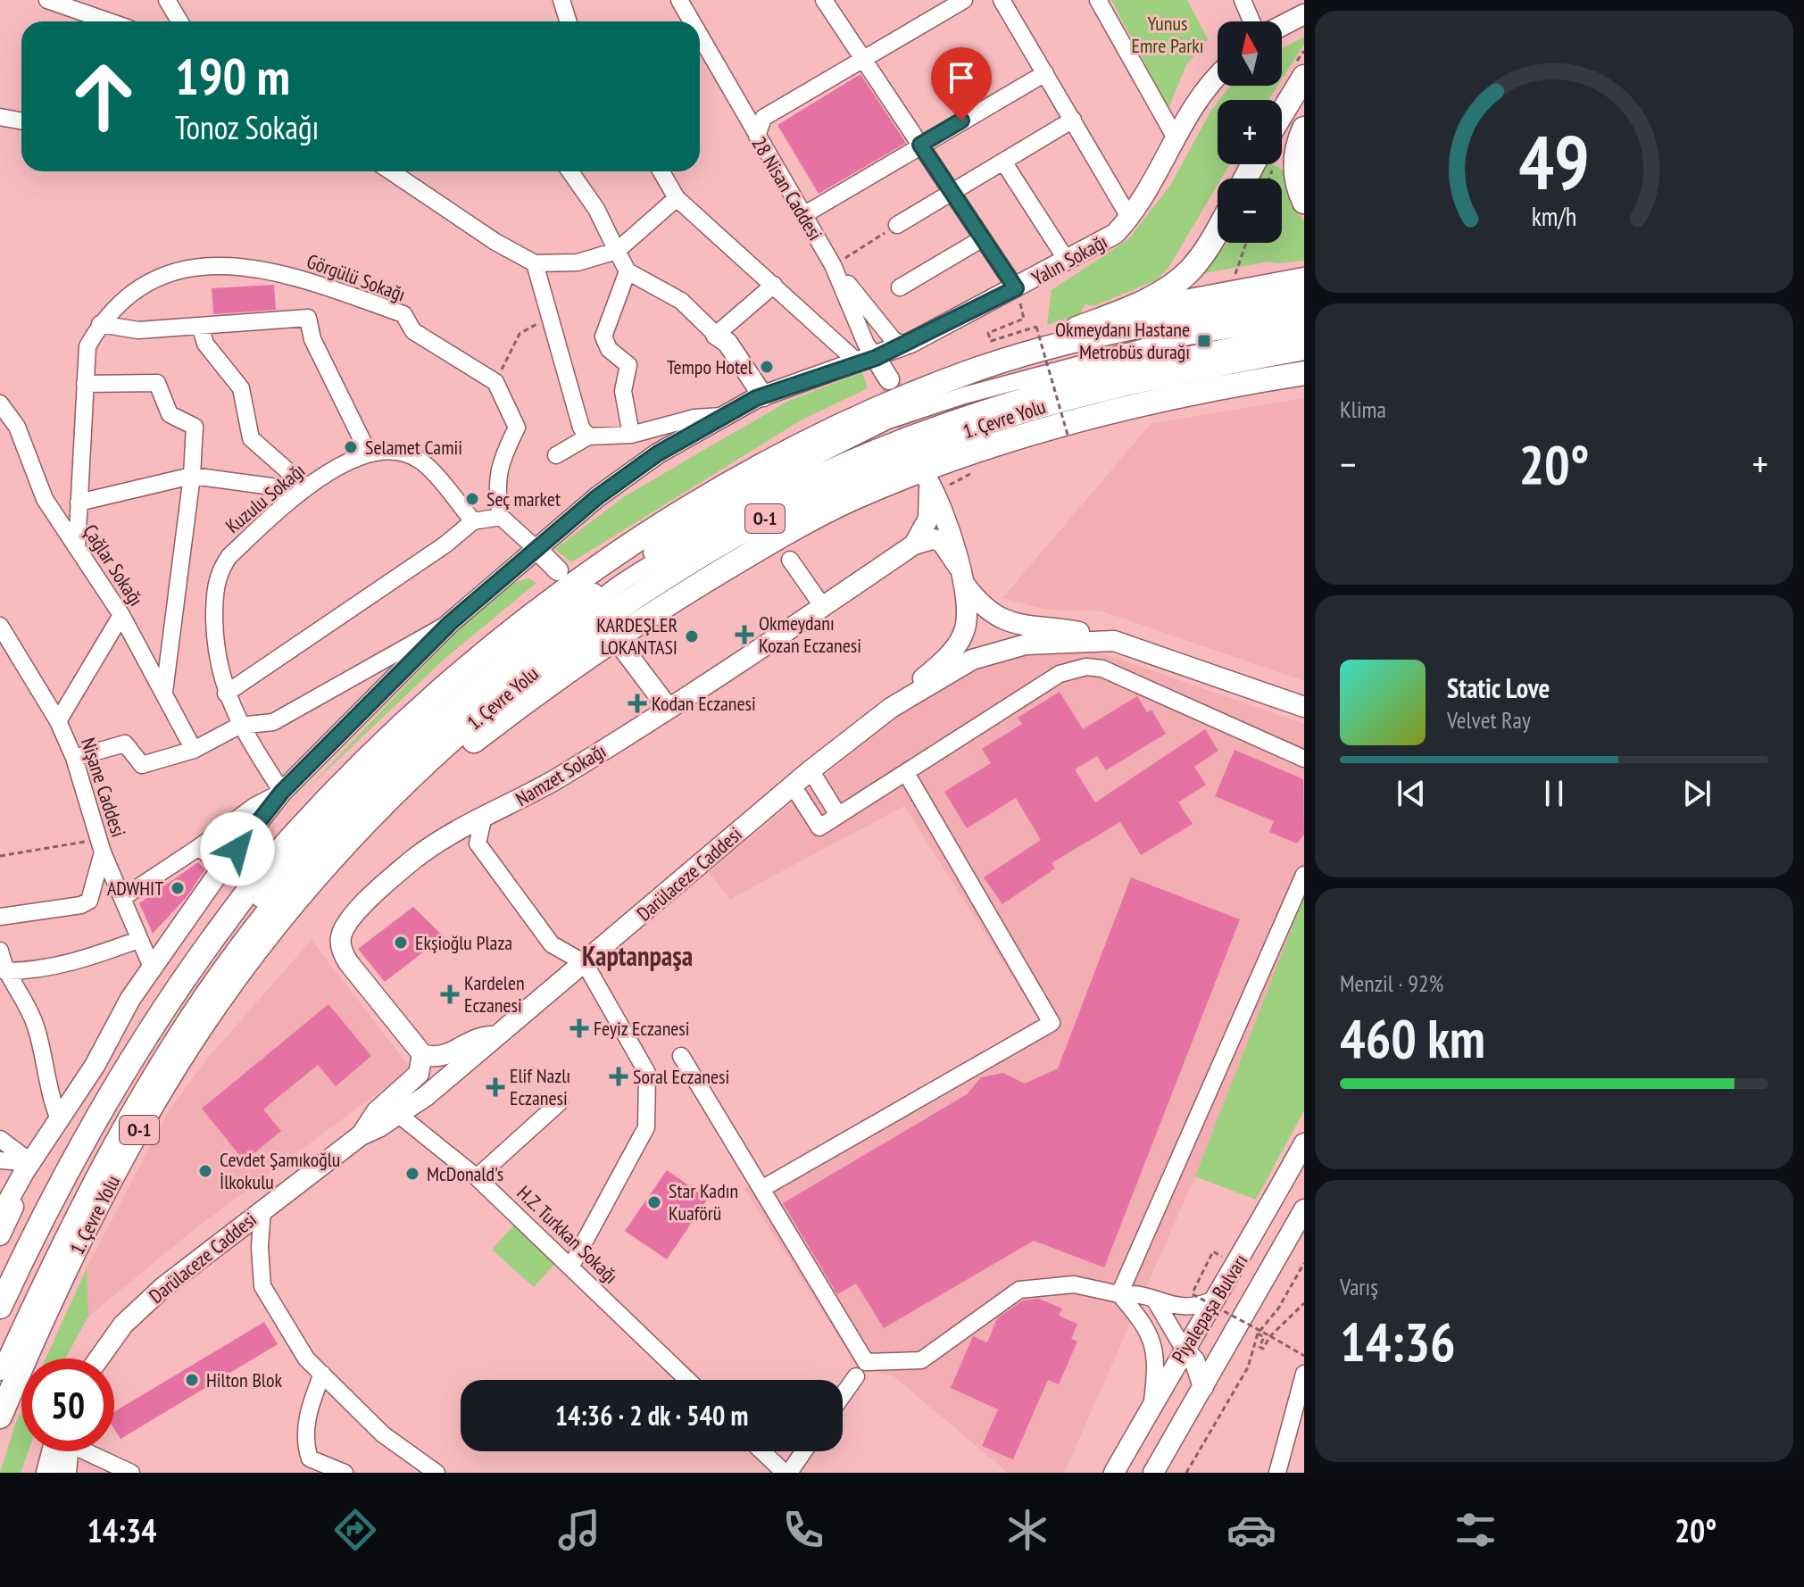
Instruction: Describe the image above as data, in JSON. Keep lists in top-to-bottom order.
{
  "streets": {
    "highway": ["1. Çevre Yolu", "O-1"],
    "main road": [
      "28 Nisan Caddesi",
      "Yalın Sokağı",
      "Namzet Sokağı",
      "Darülaceze Caddesi",
      "Piyalepaşa Bulvarı"
    ],
    "street": [
      "Görgülü Sokağı",
      "Kuzulu Sokağı",
      "Çağlar Sokağı",
      "Nişane Caddesi",
      "H.Z. Turkkan Sokağı"
    ]
  },
  "crossings": [
    ["28 Nisan Caddesi", "Yalın Sokağı"],
    ["Yalın Sokağı", "Kuzulu Sokağı"],
    ["Yalın Sokağı", "Nişane Caddesi"],
    ["Darülaceze Caddesi", "H.Z. Turkkan Sokağı"]
  ],
  "districts": ["Kaptanpaşa"],
  "parks": ["Yunus Emre Parkı"],
  "places": {
    "transit": ["Okmeydanı Hastane Metrobüs durağı"],
    "other": [
      "Tempo Hotel",
      "Selamet Camii",
      "Seç market",
      "KARDEŞLER LOKANTASI",
      "ADWHIT",
      "Ekşioğlu Plaza",
      "Cevdet Şamıkoğlu İlkokulu",
      "McDonald's",
      "Star Kadın Kuaförü",
      "Hilton Blok"
    ],
    "health": [
      "Okmeydanı Kozan Eczanesi",
      "Kodan Eczanesi",
      "Kardelen Eczanesi",
      "Feyiz Eczanesi",
      "Soral Eczanesi",
      "Elif Nazlı Eczanesi"
    ]
  },
  "north": "top",
  "page": {
    "map_buttons": ["+", "−"],
    "turn": ["190 m", "Tonoz Sokağı"],
    "tile": [
      "Klima",
      ["Menzil · 92%", "460 km"],
      ["Varış", "14:36"]
    ],
    "heat": ["−", "20°", "+"],
    "song": ["Static Love", "Velvet Ray"],
    "limit": "50",
    "trip": "14:36 · 2 dk · 540 m",
    "tabs": ["14:34", "20°"],
    "gauge": ["49", "km/h"]
  }
}
